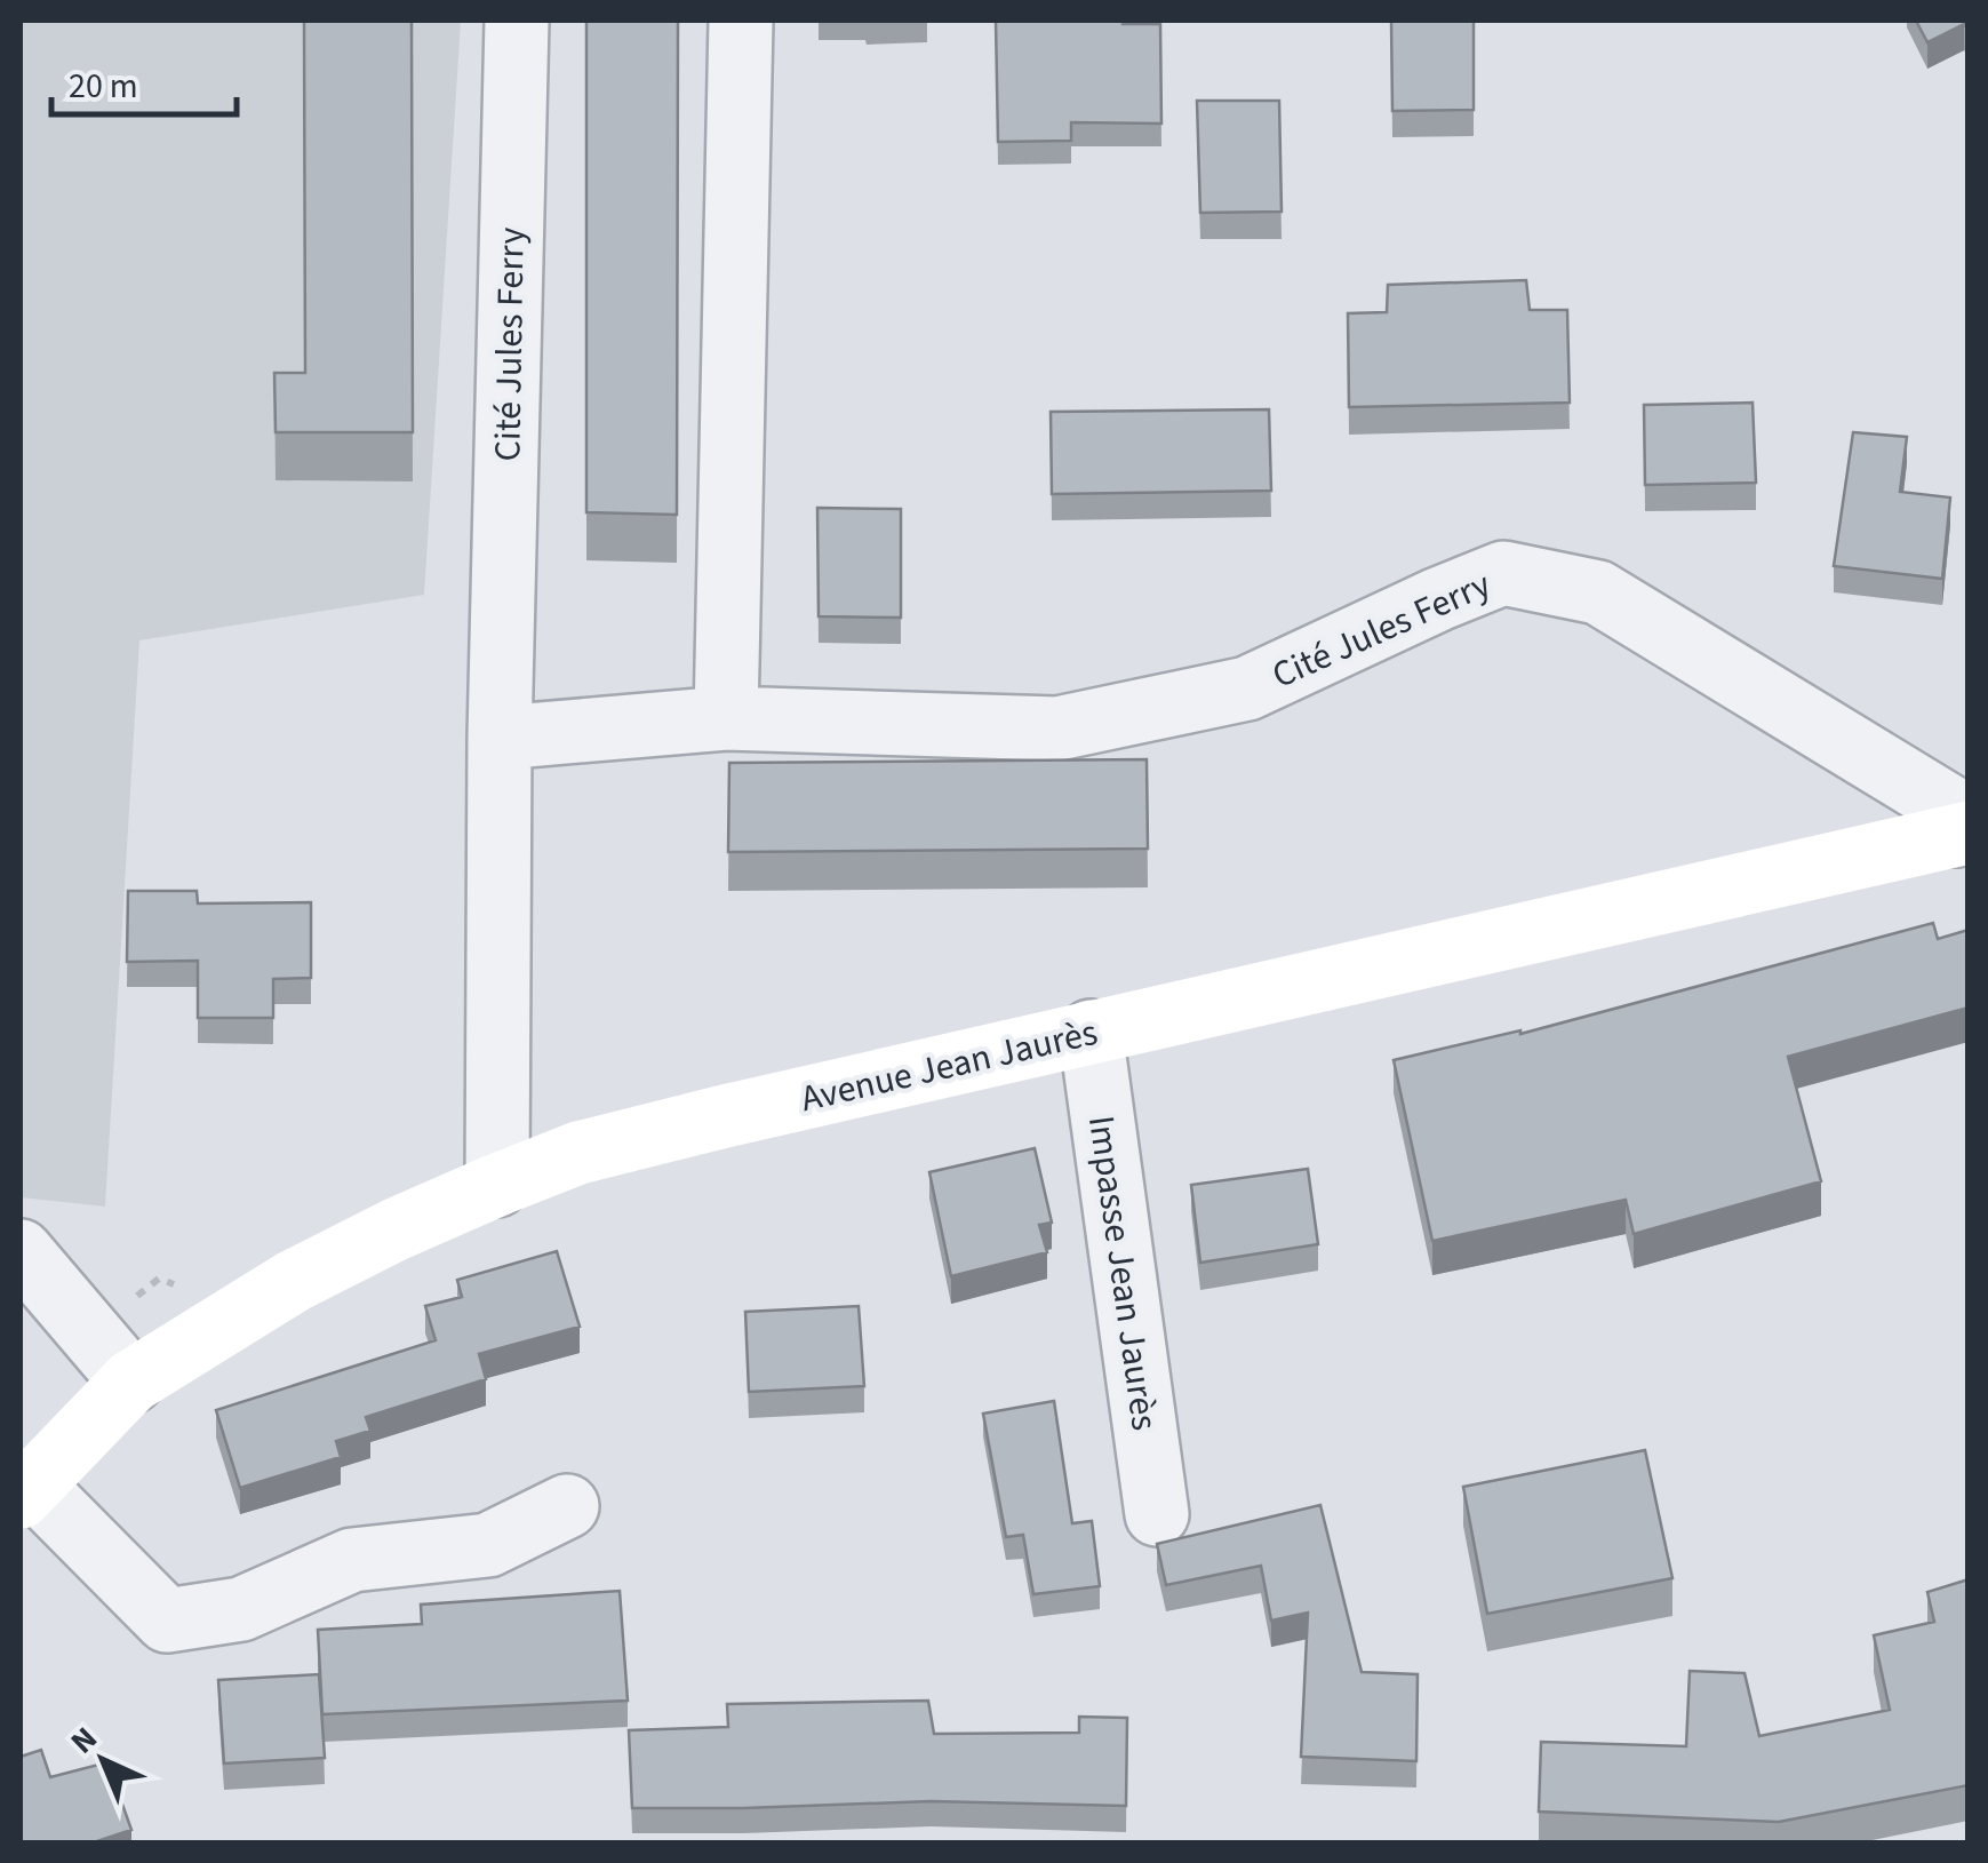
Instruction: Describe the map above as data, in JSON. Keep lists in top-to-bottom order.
{
  "streets": {
    "street": ["Cité Jules Ferry", "Avenue Jean Jaurès", "Impasse Jean Jaurès"]
  },
  "crossings": [
    ["Cité Jules Ferry", "Avenue Jean Jaurès"],
    ["Avenue Jean Jaurès", "Impasse Jean Jaurès"]
  ],
  "scale_bar": "20 m",
  "north": "top left"
}
